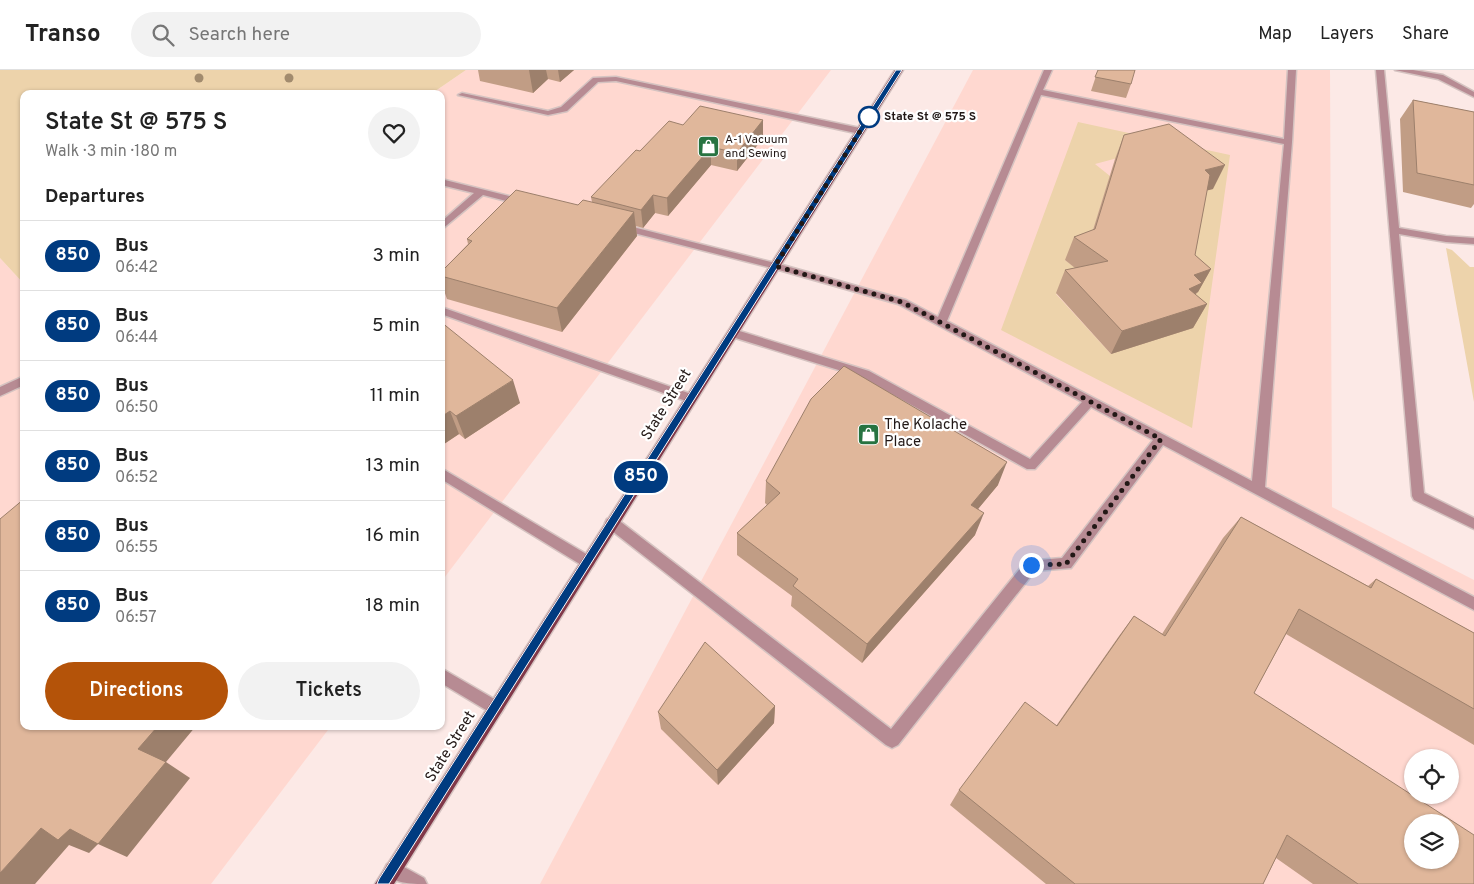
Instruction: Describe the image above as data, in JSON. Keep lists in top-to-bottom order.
{
  "streets": {
    "main road": ["State Street"]
  },
  "places": {
    "other": ["State St @ 575 S"],
    "shop": ["A-1 Vacuum and Sewing", "The Kolache Place"]
  },
  "lines": ["bus line 850"],
  "page": {
    "header": "Transo",
    "search": "Search here",
    "nav": ["Map", "Layers", "Share"],
    "on_map": "850",
    "heading": [
      ["State St @ 575 S", "Walk · 3 min · 180 m"],
      "Departures"
    ],
    "list": [
      {
        "mark": "850",
        "name": "Bus",
        "note": "06:42",
        "value": "3 min"
      },
      {
        "mark": "850",
        "name": "Bus",
        "note": "06:44",
        "value": "5 min"
      },
      {
        "mark": "850",
        "name": "Bus",
        "note": "06:50",
        "value": "11 min"
      },
      {
        "mark": "850",
        "name": "Bus",
        "note": "06:52",
        "value": "13 min"
      },
      {
        "mark": "850",
        "name": "Bus",
        "note": "06:55",
        "value": "16 min"
      },
      {
        "mark": "850",
        "name": "Bus",
        "note": "06:57",
        "value": "18 min"
      }
    ],
    "buttons": ["Directions", "Tickets"]
  }
}
